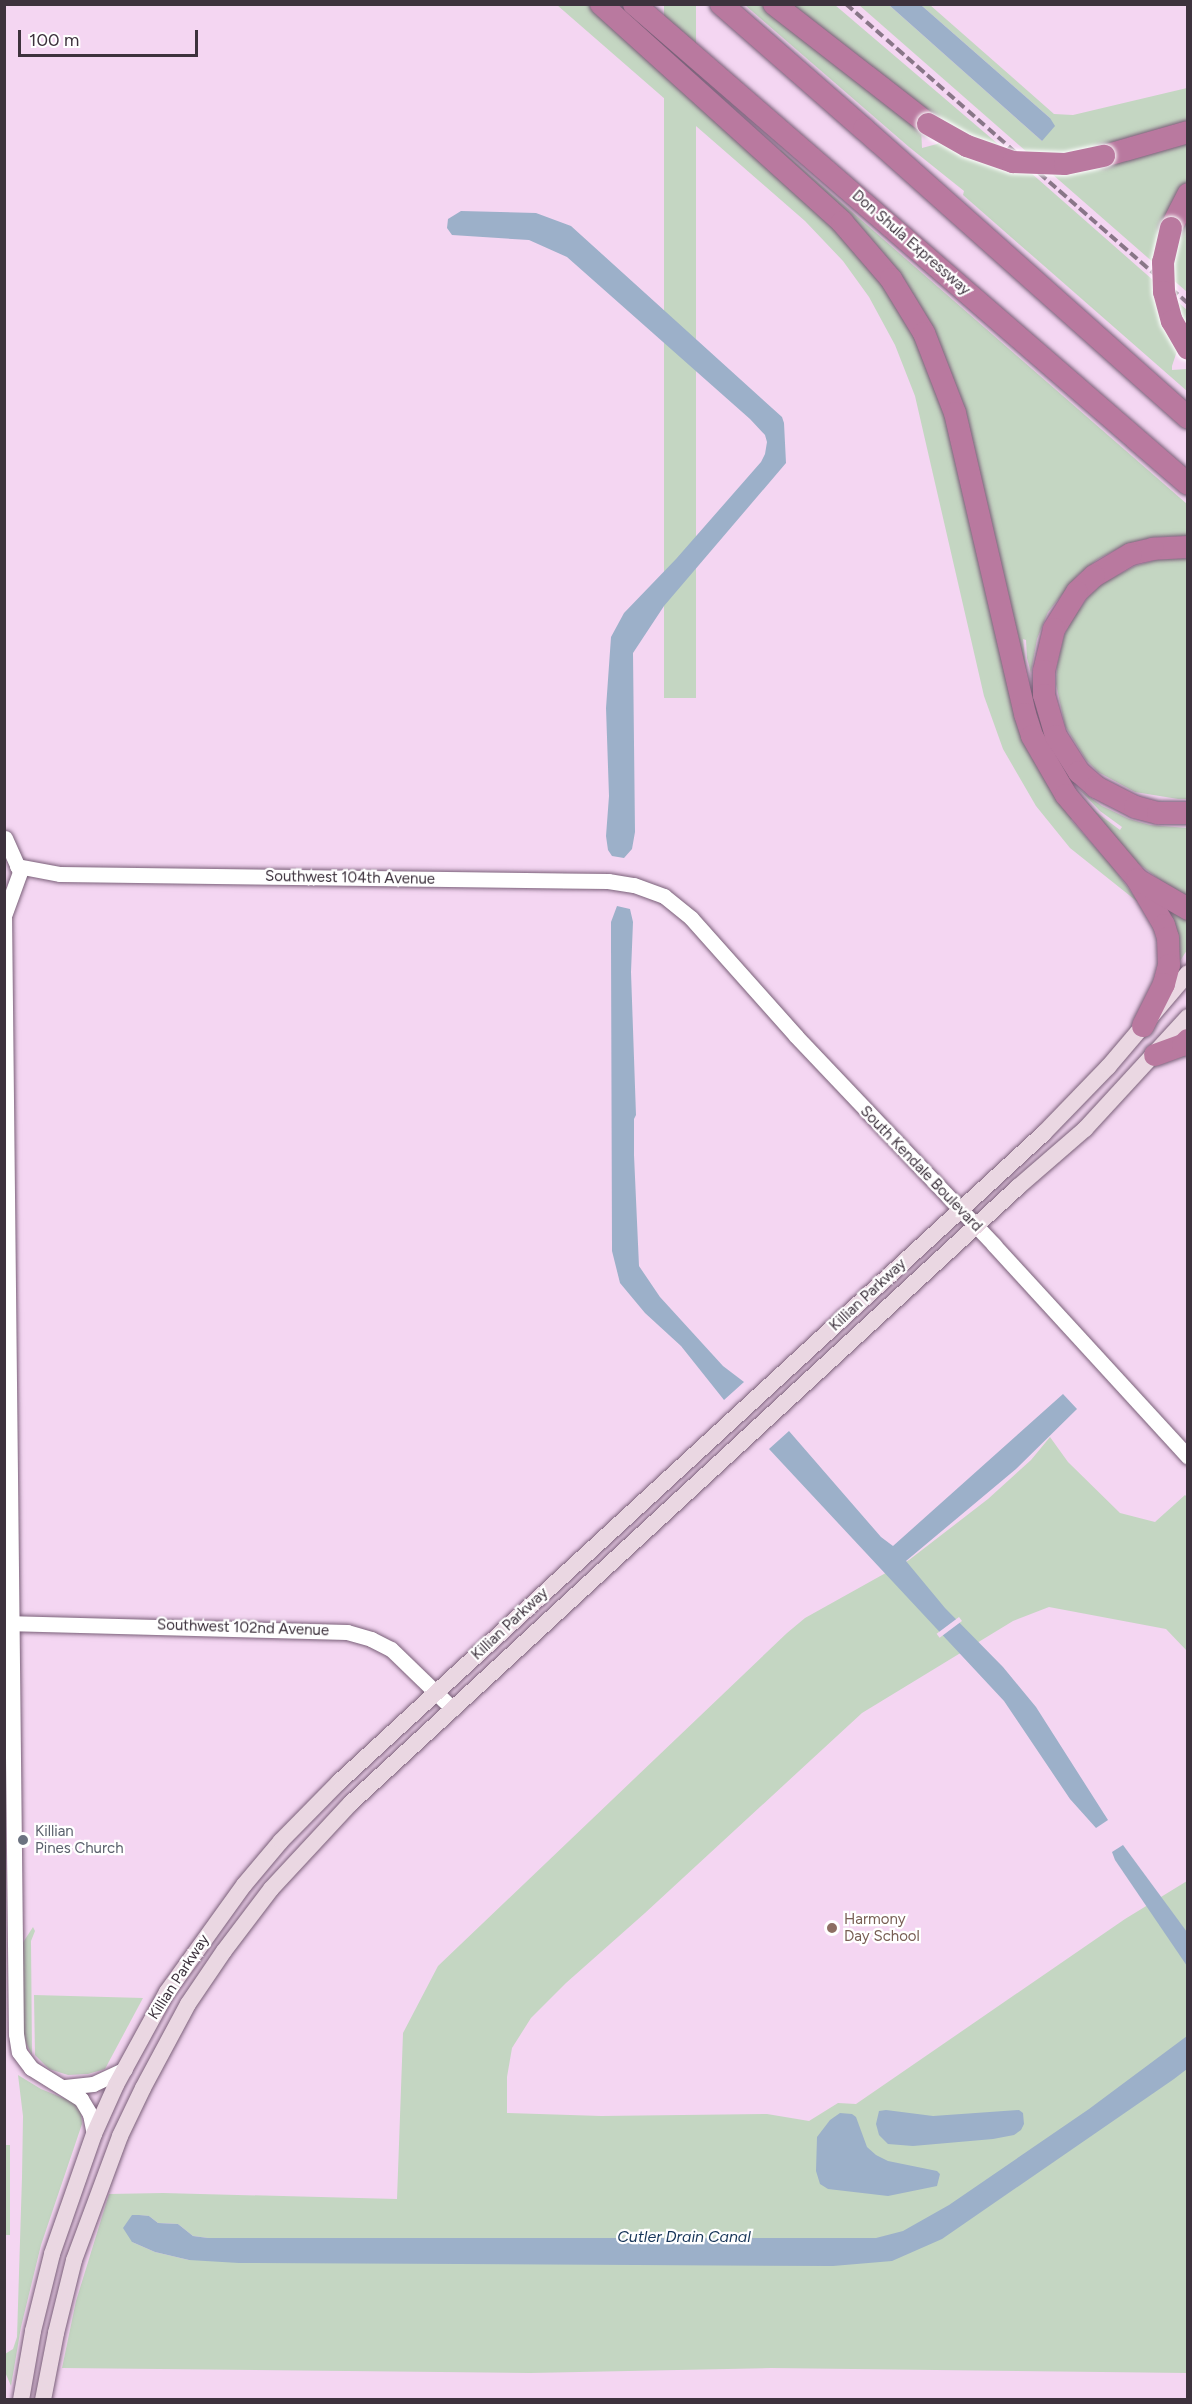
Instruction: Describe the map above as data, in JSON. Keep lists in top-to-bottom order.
{
  "streets": {
    "highway": ["Don Shula Expressway"],
    "main road": ["Killian Parkway"],
    "street": ["Southwest 104th Avenue", "South Kendale Boulevard", "Southwest 102nd Avenue"]
  },
  "crossings": [
    ["Southwest 104th Avenue", "South Kendale Boulevard"],
    ["South Kendale Boulevard", "Killian Parkway"],
    ["Killian Parkway", "Southwest 102nd Avenue"]
  ],
  "water": ["Cutler Drain Canal"],
  "places": ["Killian Pines Church", "Harmony Day School"],
  "scale_bar": "100 m"
}
